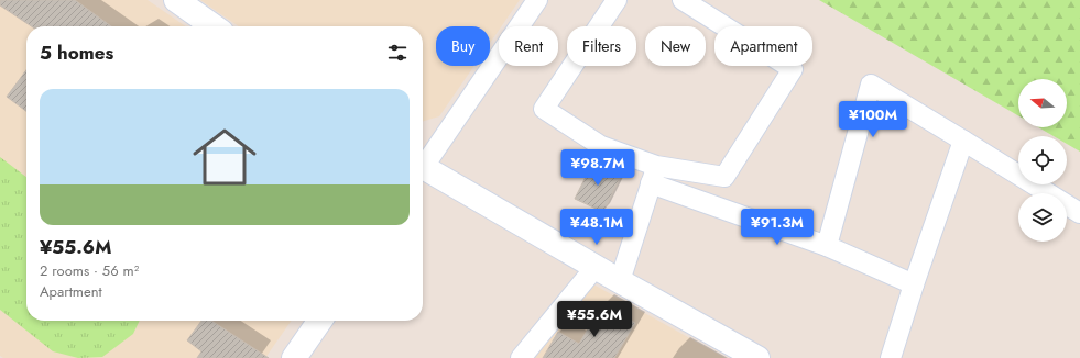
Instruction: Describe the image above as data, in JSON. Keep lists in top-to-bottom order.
{
  "north": "left",
  "page": {
    "chip": [
      "Buy",
      "Rent",
      "Filters",
      "New",
      "Apartment"
    ],
    "heading": "5 homes",
    "list": [
      {
        "name": "¥55.6M",
        "note": "2 rooms · 56 m² · Apartment"
      }
    ],
    "price": [
      "¥100M",
      "¥98.7M",
      "¥48.1M",
      "¥91.3M",
      "¥55.6M"
    ]
  }
}
